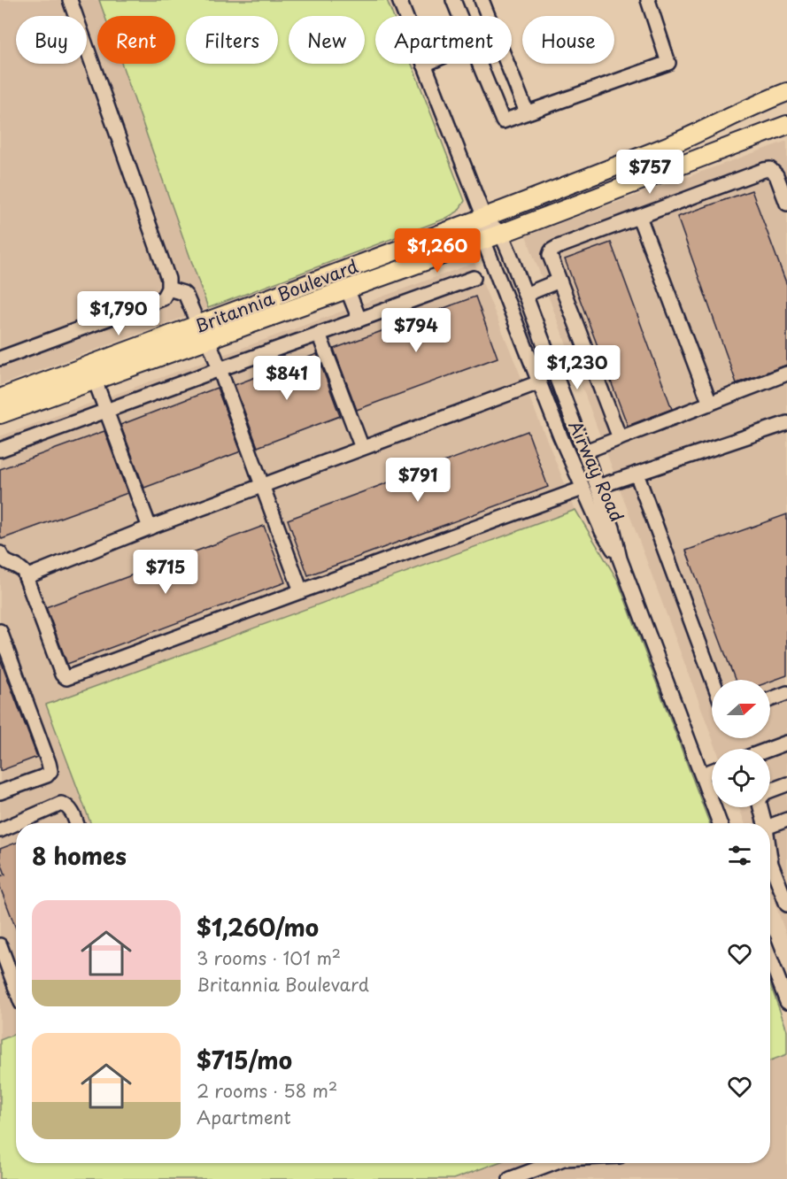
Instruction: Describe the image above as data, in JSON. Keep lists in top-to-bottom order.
{
  "streets": {
    "main road": ["Britannia Boulevard"],
    "street": ["Airway Road"]
  },
  "crossings": [
    ["Britannia Boulevard", "Airway Road"]
  ],
  "north": "right",
  "page": {
    "chip": [
      "Buy",
      "Rent",
      "Filters",
      "New",
      "Apartment",
      "House"
    ],
    "price": [
      "$757",
      "$1,260",
      "$1,790",
      "$794",
      "$1,230",
      "$841",
      "$791",
      "$715"
    ],
    "heading": "8 homes",
    "list": [
      {
        "name": "$1,260/mo",
        "note": "3 rooms · 101 m² · Britannia Boulevard"
      },
      {
        "name": "$715/mo",
        "note": "2 rooms · 58 m² · Apartment"
      }
    ]
  }
}
